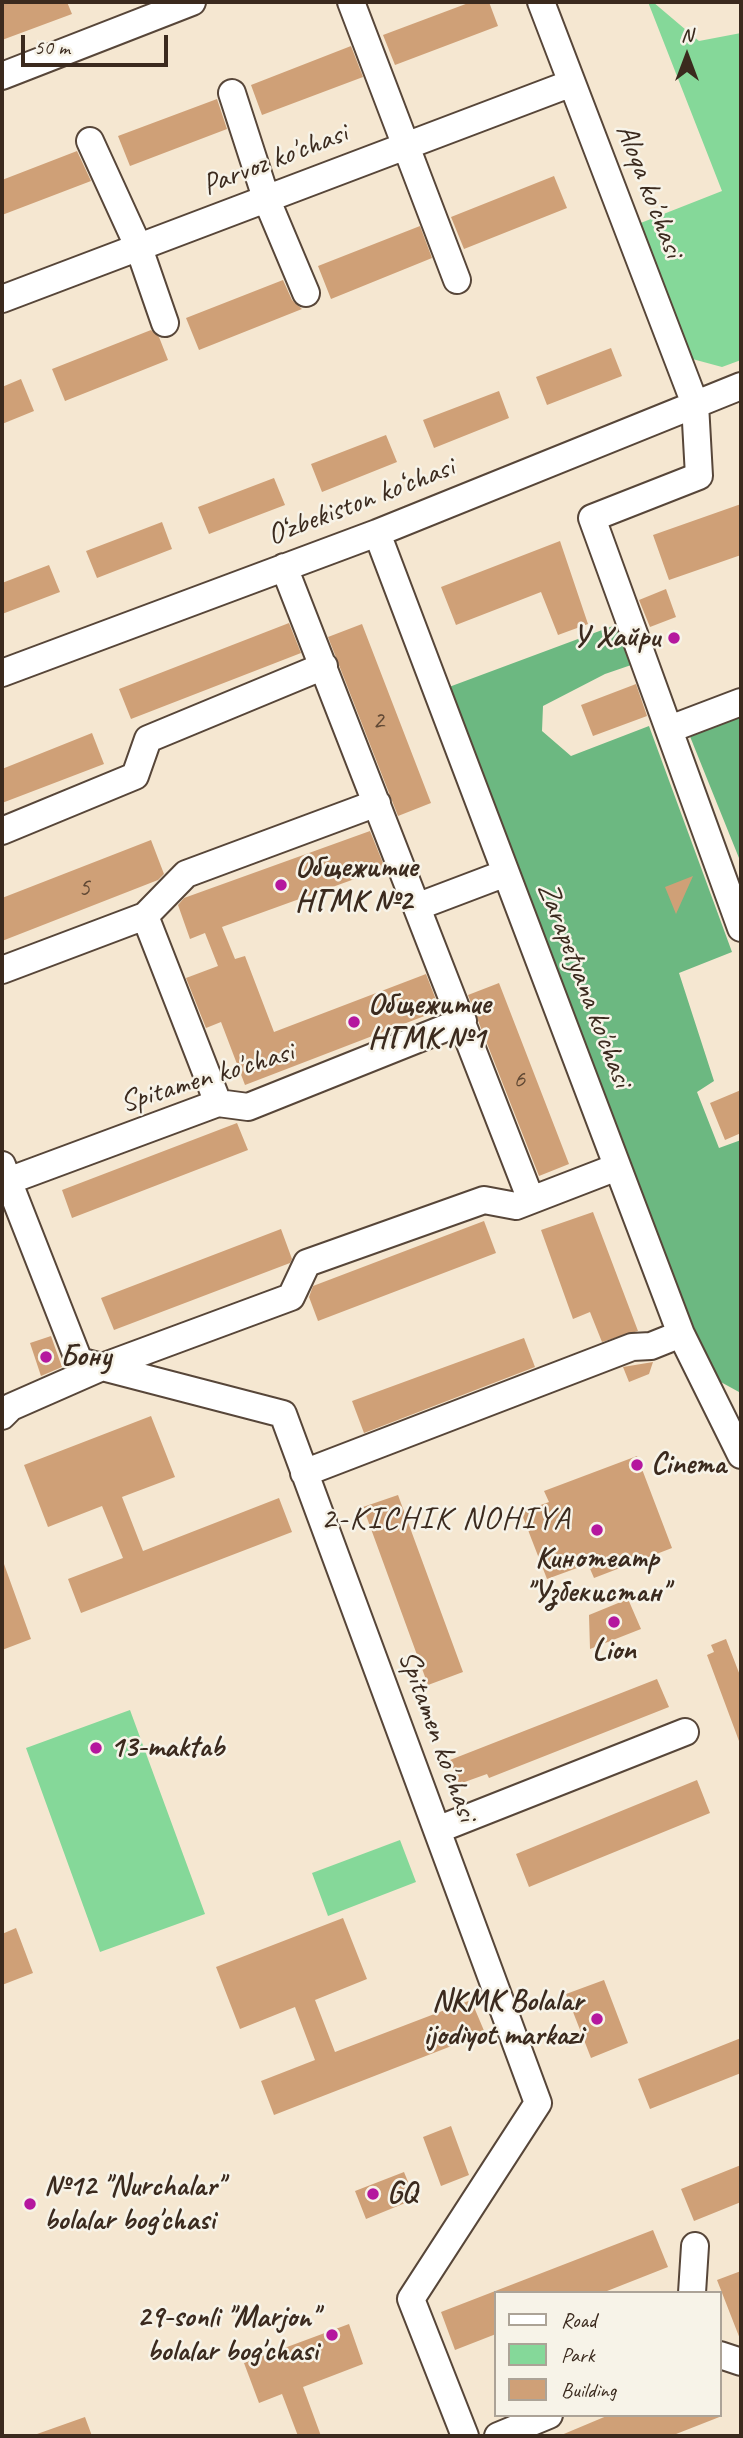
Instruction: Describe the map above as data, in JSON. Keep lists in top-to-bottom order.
{
  "streets": {
    "street": [
      "Parvoz ko'chasi",
      "Aloqa ko'chasi",
      "O‘zbekiston ko‘chasi",
      "Zarapetyana ko'chasi",
      "Spitamen ko'chasi"
    ]
  },
  "crossings": [
    ["Parvoz ko'chasi", "Aloqa ko'chasi"],
    ["Aloqa ko'chasi", "O‘zbekiston ko‘chasi"],
    ["O‘zbekiston ko‘chasi", "Zarapetyana ko'chasi"]
  ],
  "districts": ["2-KICHIK NOHIYA"],
  "places": [
    "У Хайри",
    "Общежитие НГМК №2",
    "Общежитие НГМК №1",
    "Бону",
    "Cinema",
    "Кинотеатр \"Узбекистан\"",
    "Lion",
    "13-maktab",
    "NKMK Bolalar ijodiyot markazi",
    "GQ",
    "№12 \"Nurchalar\" bolalar bog'chasi",
    "29-sonli \"Marjon\" bolalar bog'chasi"
  ],
  "house_numbers": ["2", "5", "6"],
  "legend": ["Road", "Park", "Building"],
  "scale_bar": "50 m",
  "north": "top"
}
